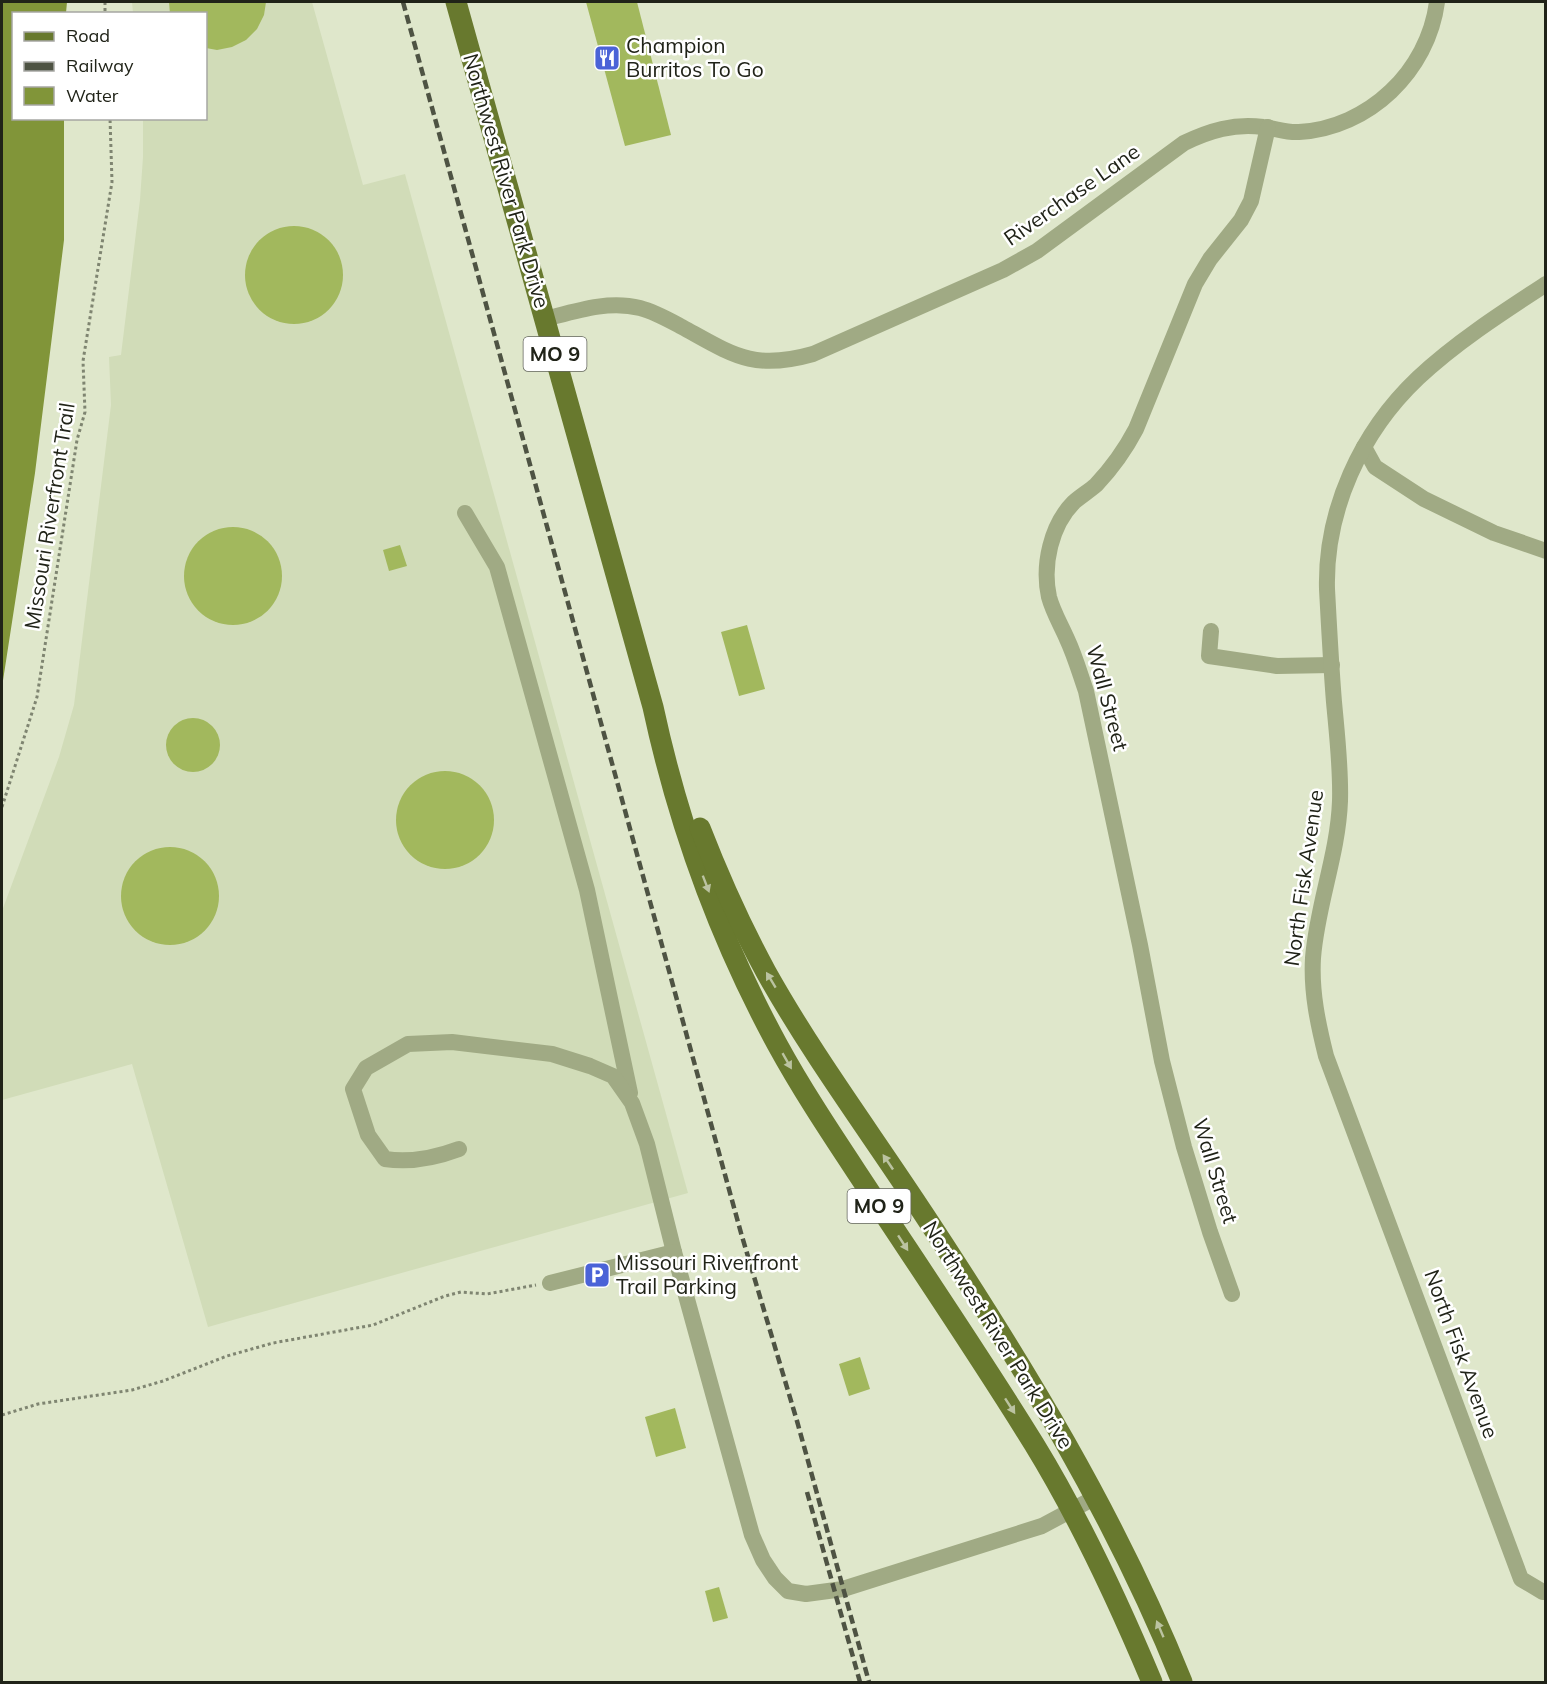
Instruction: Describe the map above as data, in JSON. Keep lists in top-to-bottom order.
{
  "streets": {
    "main road": ["Northwest River Park Drive", "MO 9"],
    "street": ["Riverchase Lane", "Wall Street", "North Fisk Avenue"],
    "path": ["Missouri Riverfront Trail"]
  },
  "crossings": [
    ["Northwest River Park Drive", "Riverchase Lane"],
    ["Riverchase Lane", "Wall Street"]
  ],
  "places": {
    "restaurant": ["Champion Burritos To Go"],
    "parking": ["Missouri Riverfront Trail Parking"]
  },
  "legend": ["Road", "Railway", "Water"]
}
